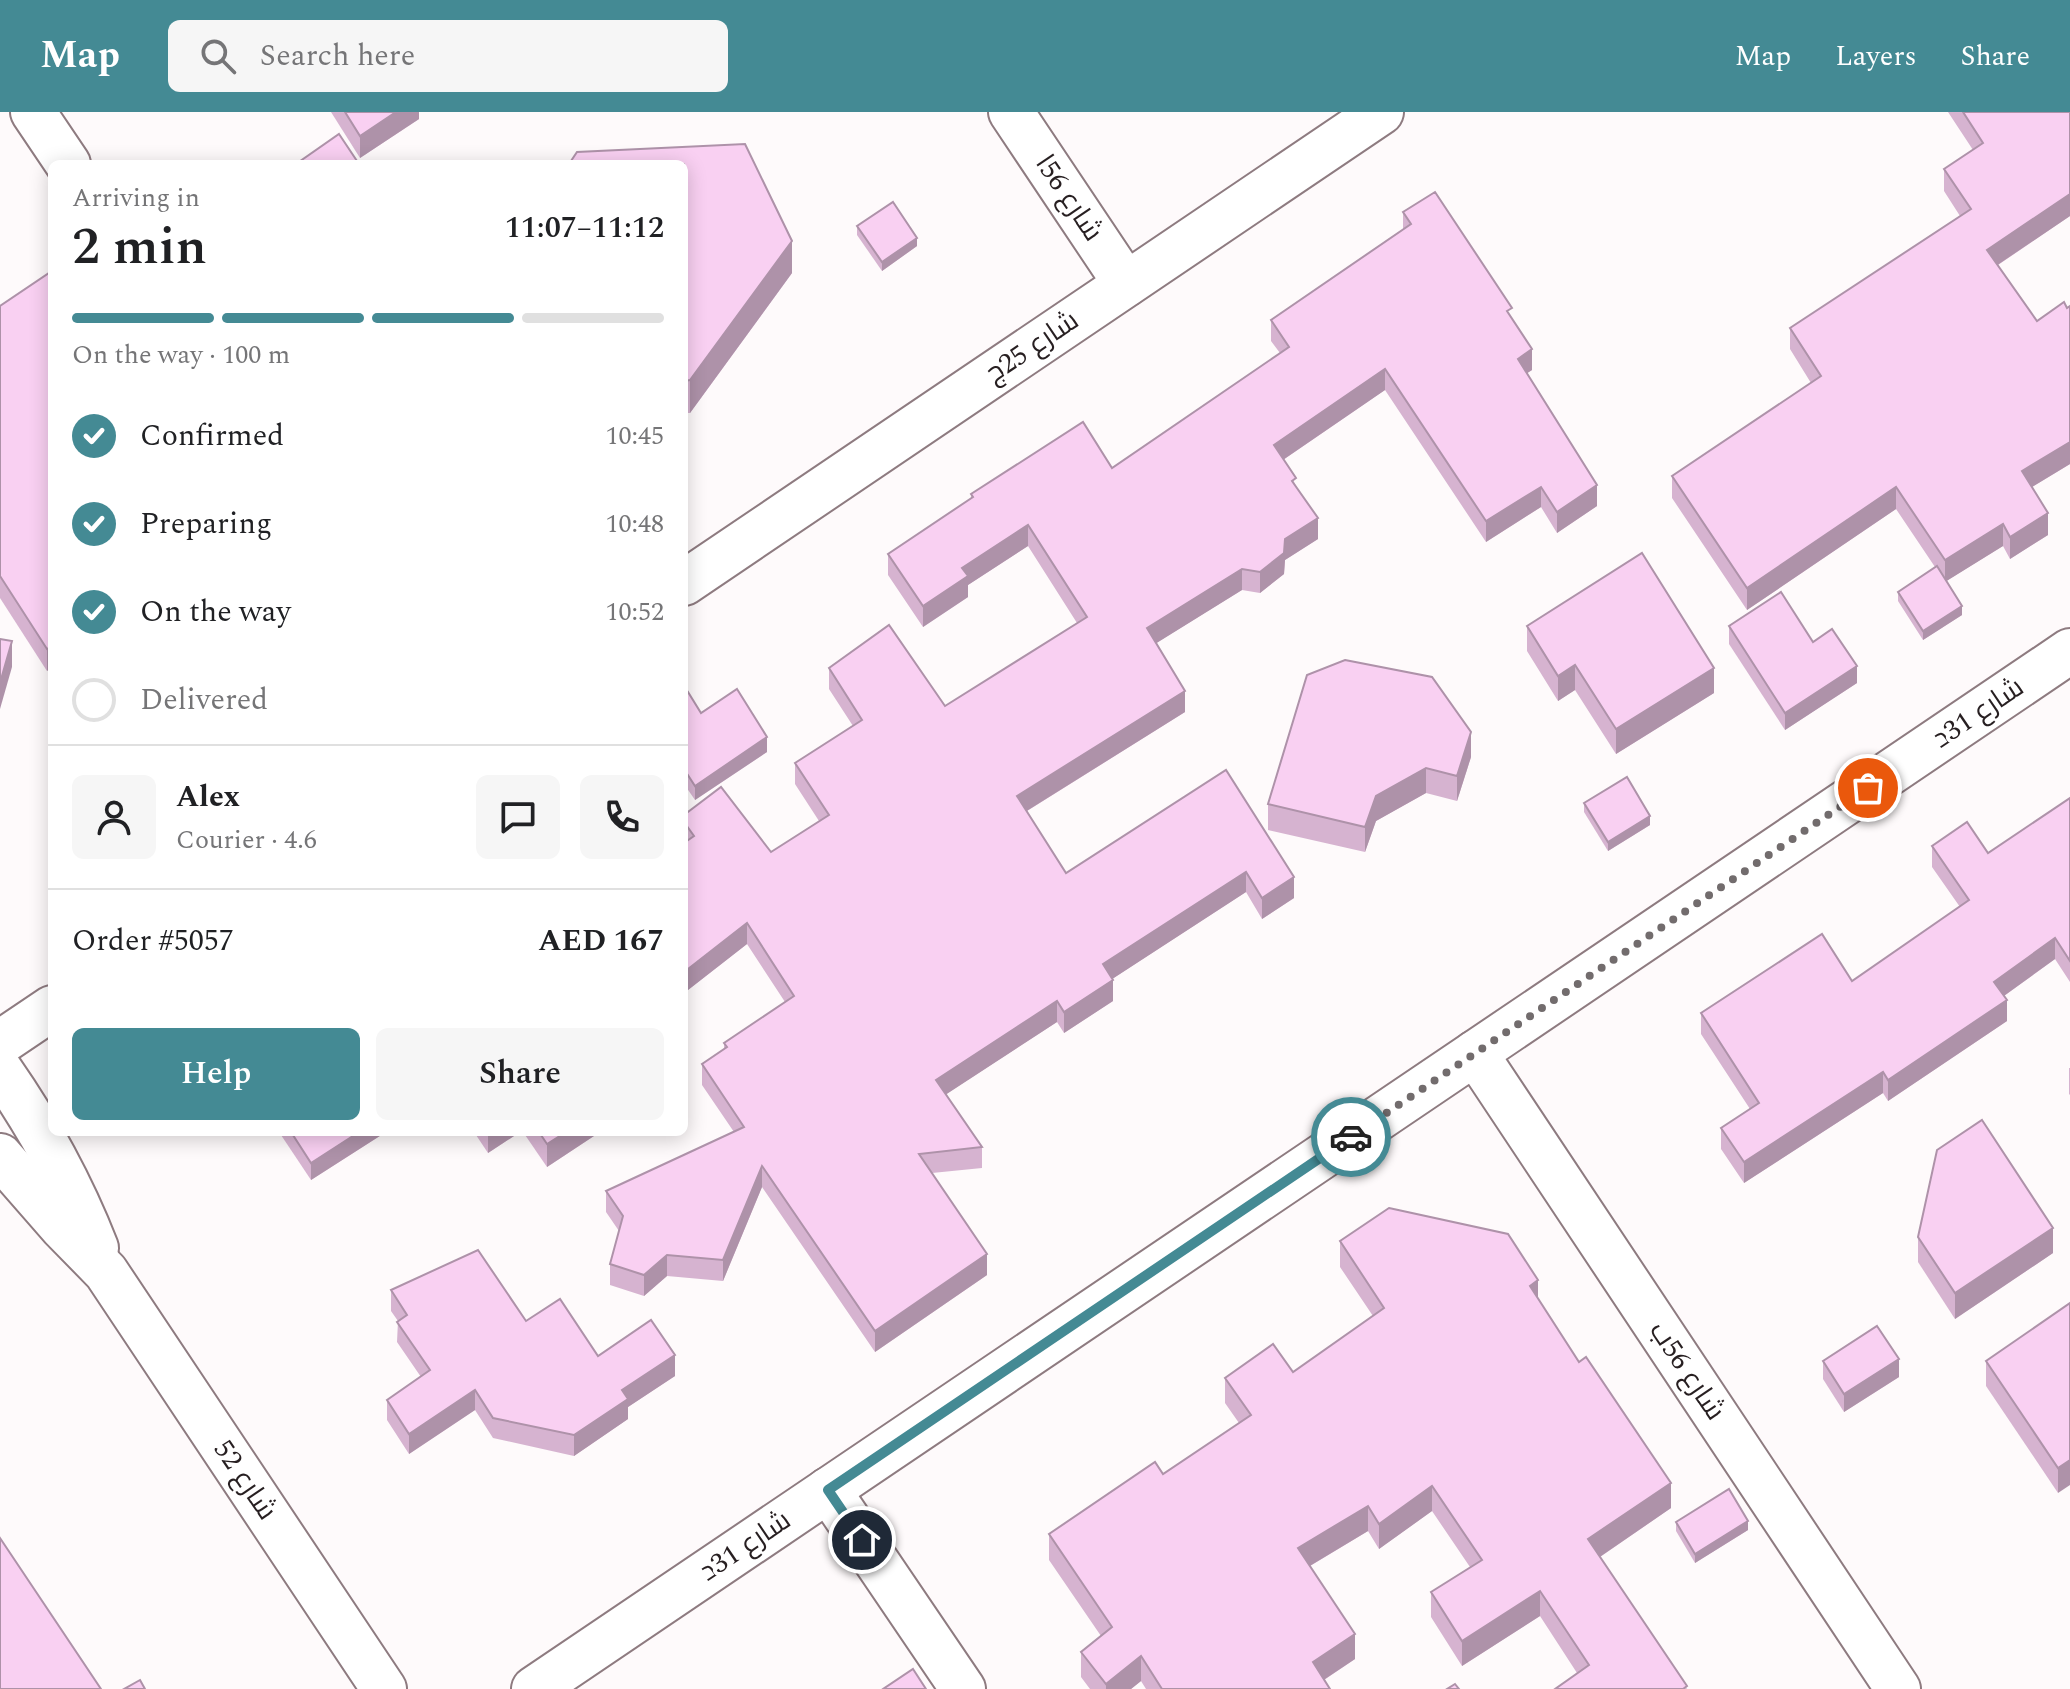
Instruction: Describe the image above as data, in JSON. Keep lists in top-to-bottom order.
{
  "streets": {
    "street": [
      "شارع 56ا",
      "شارع 25ج",
      "شارع 31د",
      "شارع 56ب",
      "شارع 52"
    ]
  },
  "crossings": [
    ["شارع 56ا", "شارع 25ج"],
    ["شارع 31د", "شارع 56ب"]
  ],
  "page": {
    "header": "Map",
    "search": "Search here",
    "nav": ["Map", "Layers", "Share"],
    "heading": ["2 min", "Arriving in", "11:07–11:12"],
    "panel": [
      "Alex",
      "Courier · 4.6",
      "Order #5057",
      "AED 167"
    ],
    "bar": "On the way · 100 m",
    "list": [
      ["Confirmed", "10:45"],
      ["Preparing", "10:48"],
      ["On the way", "10:52"],
      "Delivered"
    ],
    "buttons": ["Help", "Share"]
  }
}
